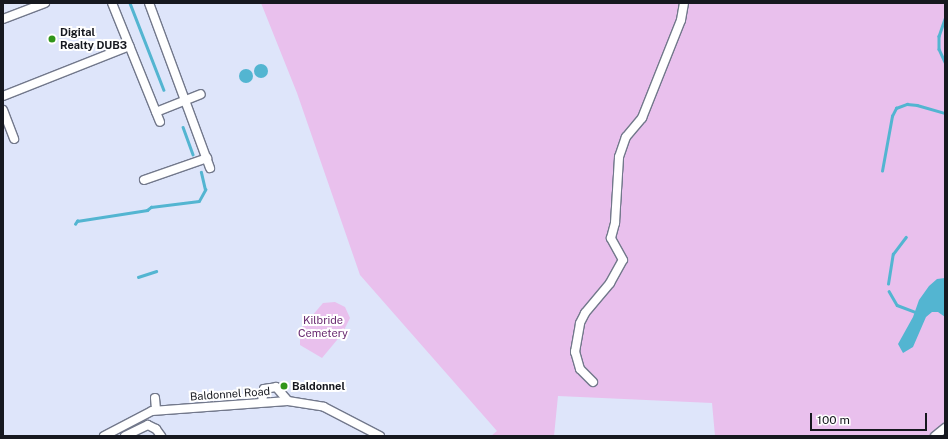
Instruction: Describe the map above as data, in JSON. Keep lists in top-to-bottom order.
{
  "streets": {
    "street": ["Baldonnel Road"]
  },
  "parks": ["Kilbride Cemetery"],
  "places": ["Digital Realty DUB3", "Baldonnel"],
  "scale_bar": "100 m"
}
